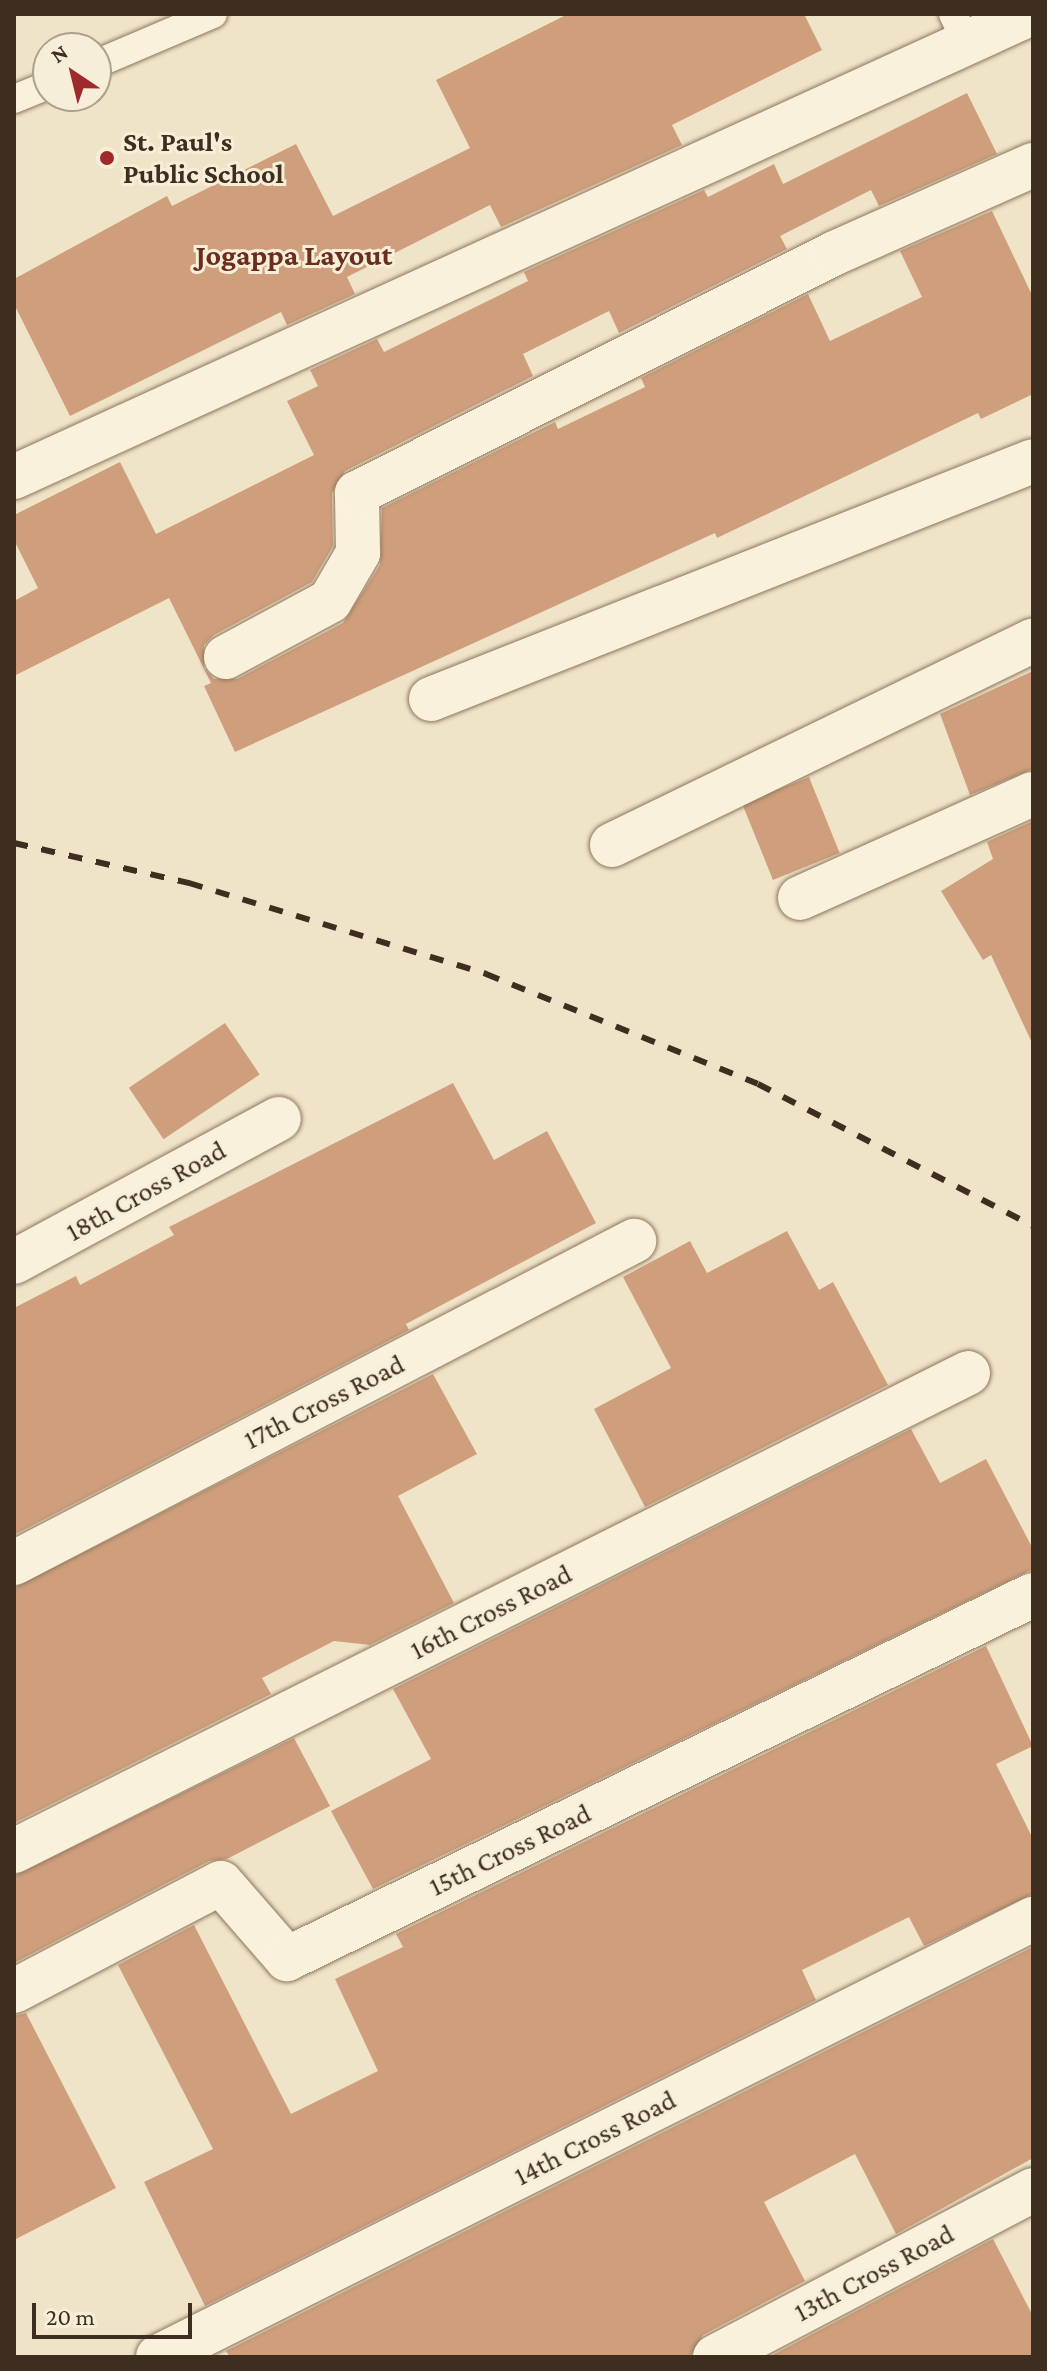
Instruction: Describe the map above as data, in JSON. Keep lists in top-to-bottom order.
{
  "streets": {
    "street": [
      "18th Cross Road",
      "17th Cross Road",
      "16th Cross Road",
      "15th Cross Road",
      "14th Cross Road",
      "13th Cross Road"
    ]
  },
  "districts": ["Jogappa Layout"],
  "places": ["St. Paul's Public School"],
  "scale_bar": "20 m",
  "north": "top left"
}
